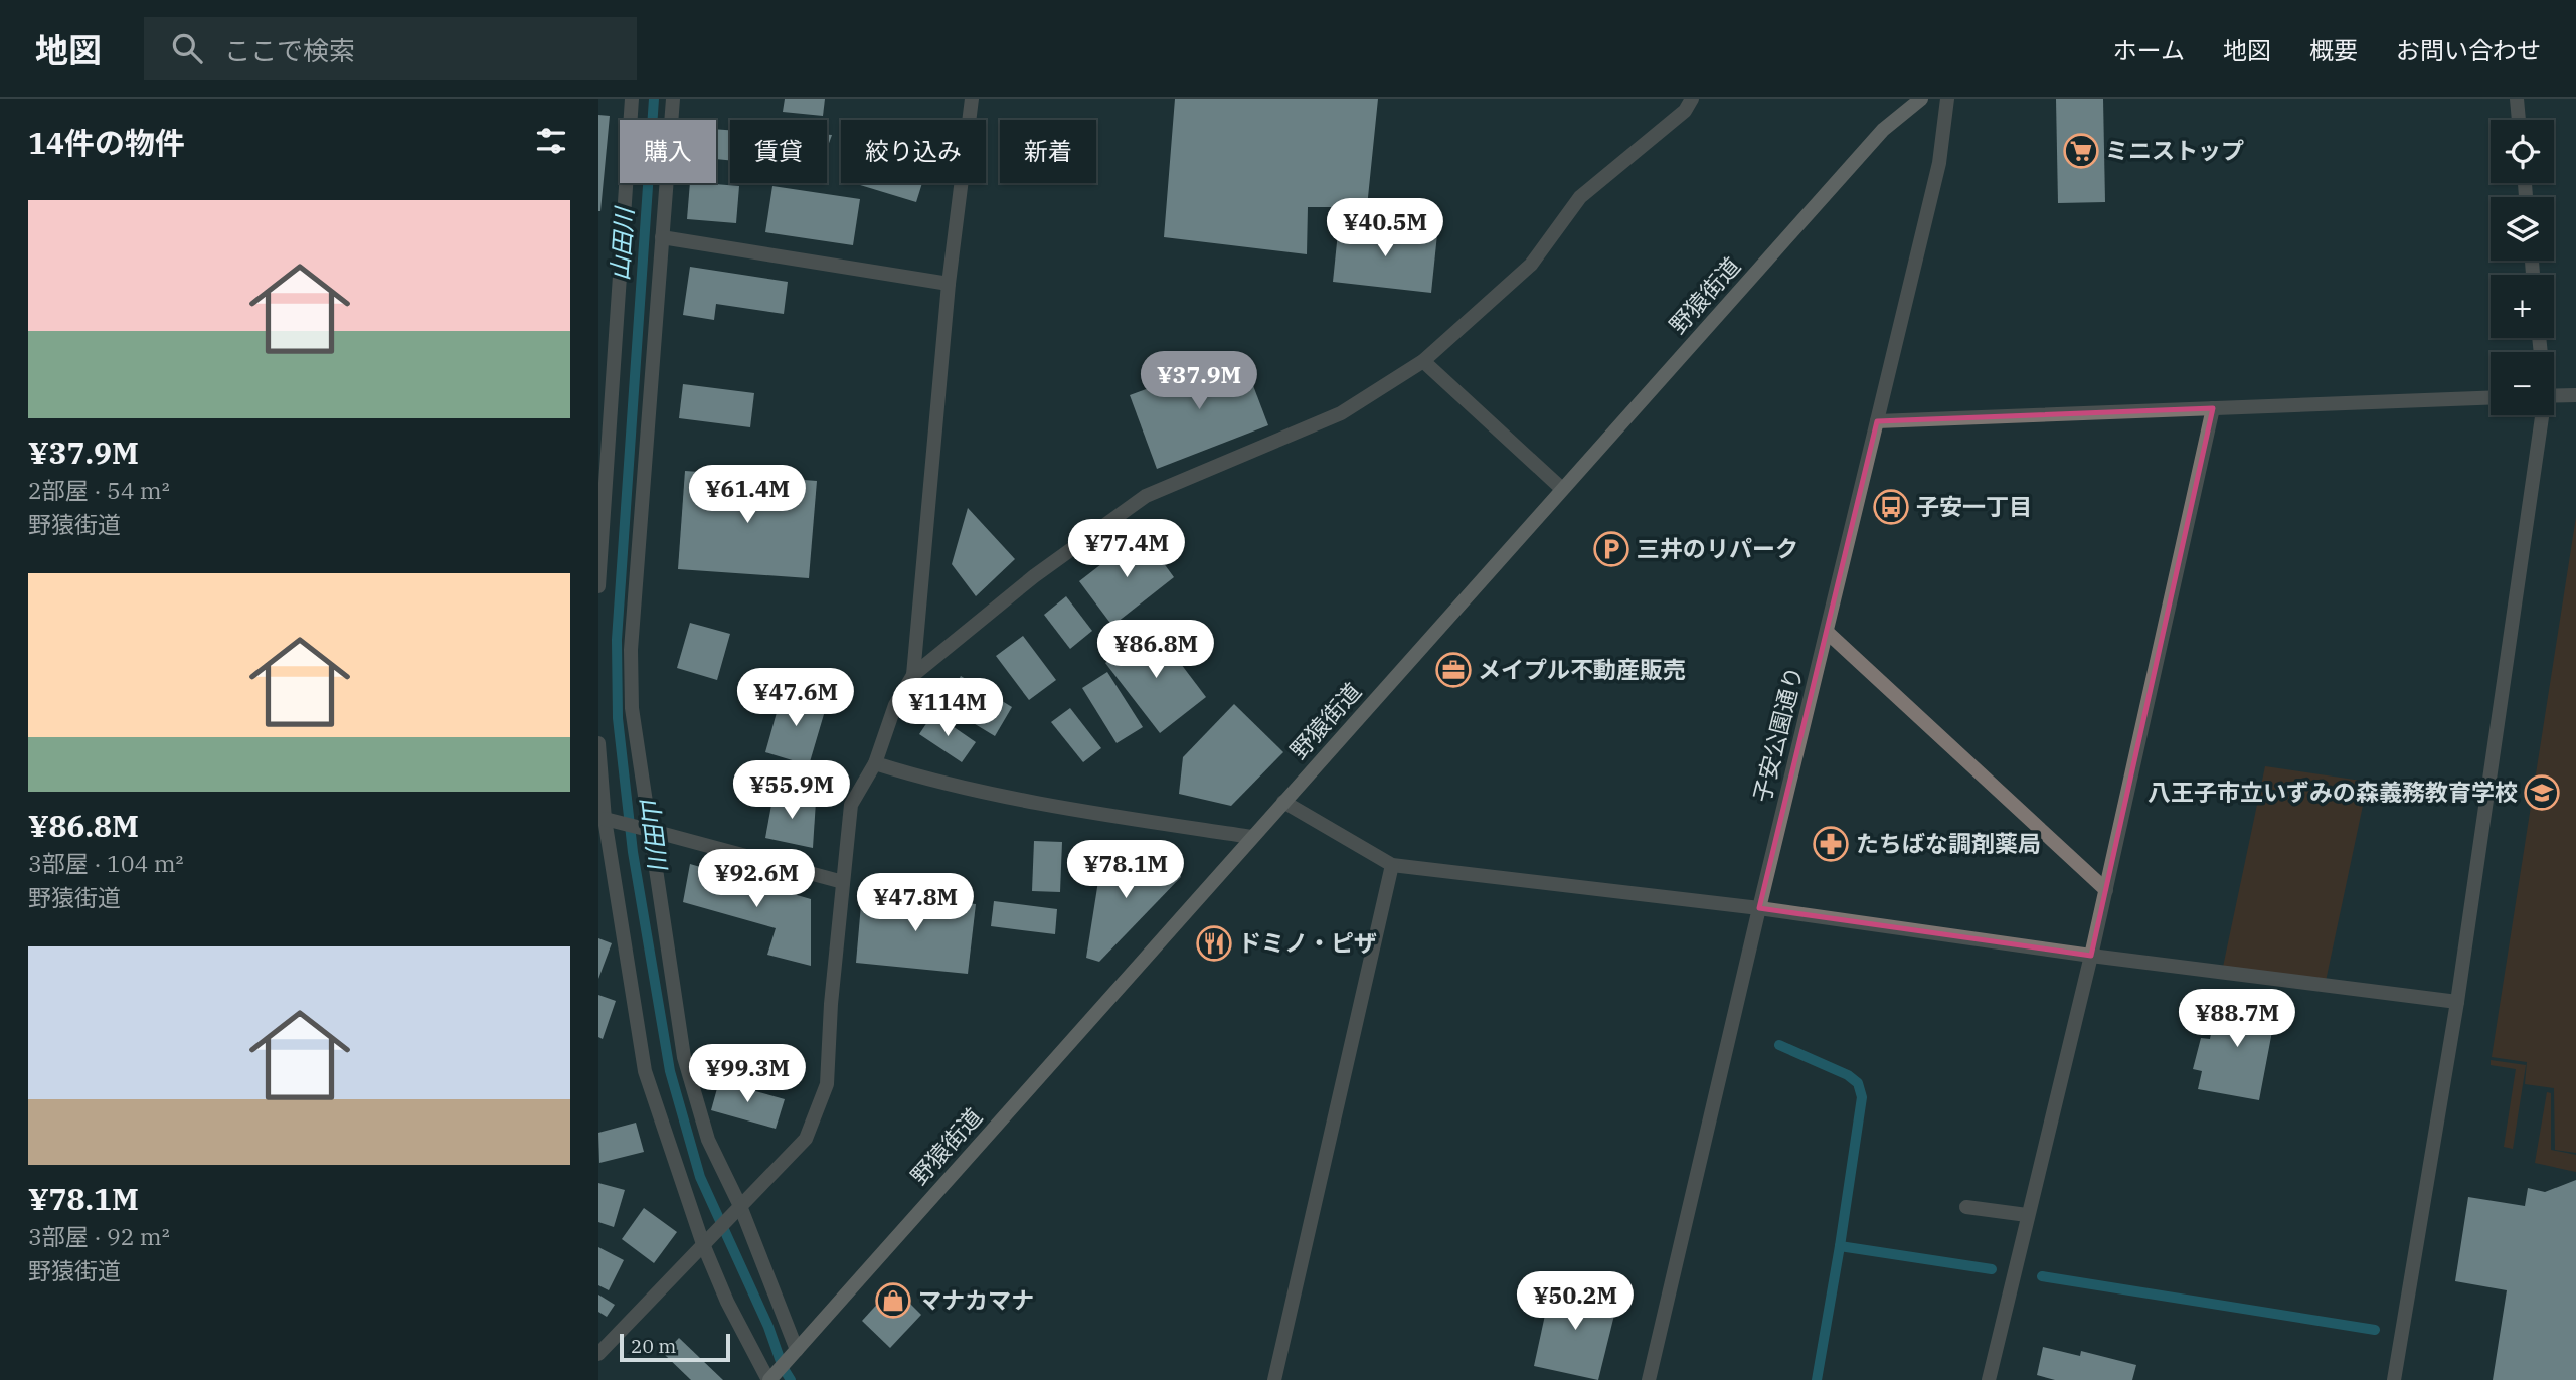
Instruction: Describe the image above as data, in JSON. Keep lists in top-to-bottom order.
{
  "streets": {
    "main road": ["野猿街道"],
    "street": ["子安公園通り"]
  },
  "water": ["山田川"],
  "places": {
    "supermarket": ["ミニストップ"],
    "bus stop": ["子安一丁目"],
    "parking": ["三井のリパーク"],
    "office": ["メイプル不動産販売"],
    "school or university": ["八王子市立いずみの森義務教育学校"],
    "pharmacy": ["たちばな調剤薬局"],
    "restaurant": ["ドミノ・ピザ"],
    "shop": ["マナカマナ"]
  },
  "scale_bar": "20 m",
  "page": {
    "header": "地図",
    "search": "ここで検索",
    "nav": [
      "ホーム",
      "地図",
      "概要",
      "お問い合わせ"
    ],
    "heading": "14件の物件",
    "map_buttons": ["+", "−"],
    "chip": [
      "購入",
      "賃貸",
      "絞り込み",
      "新着"
    ],
    "list": [
      {
        "name": "¥37.9M",
        "note": "2部屋 · 54 m² · 野猿街道"
      },
      {
        "name": "¥86.8M",
        "note": "3部屋 · 104 m² · 野猿街道"
      },
      {
        "name": "¥78.1M",
        "note": "3部屋 · 92 m² · 野猿街道"
      }
    ],
    "price": [
      "¥40.5M",
      "¥37.9M",
      "¥61.4M",
      "¥77.4M",
      "¥86.8M",
      "¥47.6M",
      "¥114M",
      "¥55.9M",
      "¥78.1M",
      "¥92.6M",
      "¥47.8M",
      "¥88.7M",
      "¥99.3M",
      "¥50.2M"
    ],
    "scale": "20 m"
  }
}
